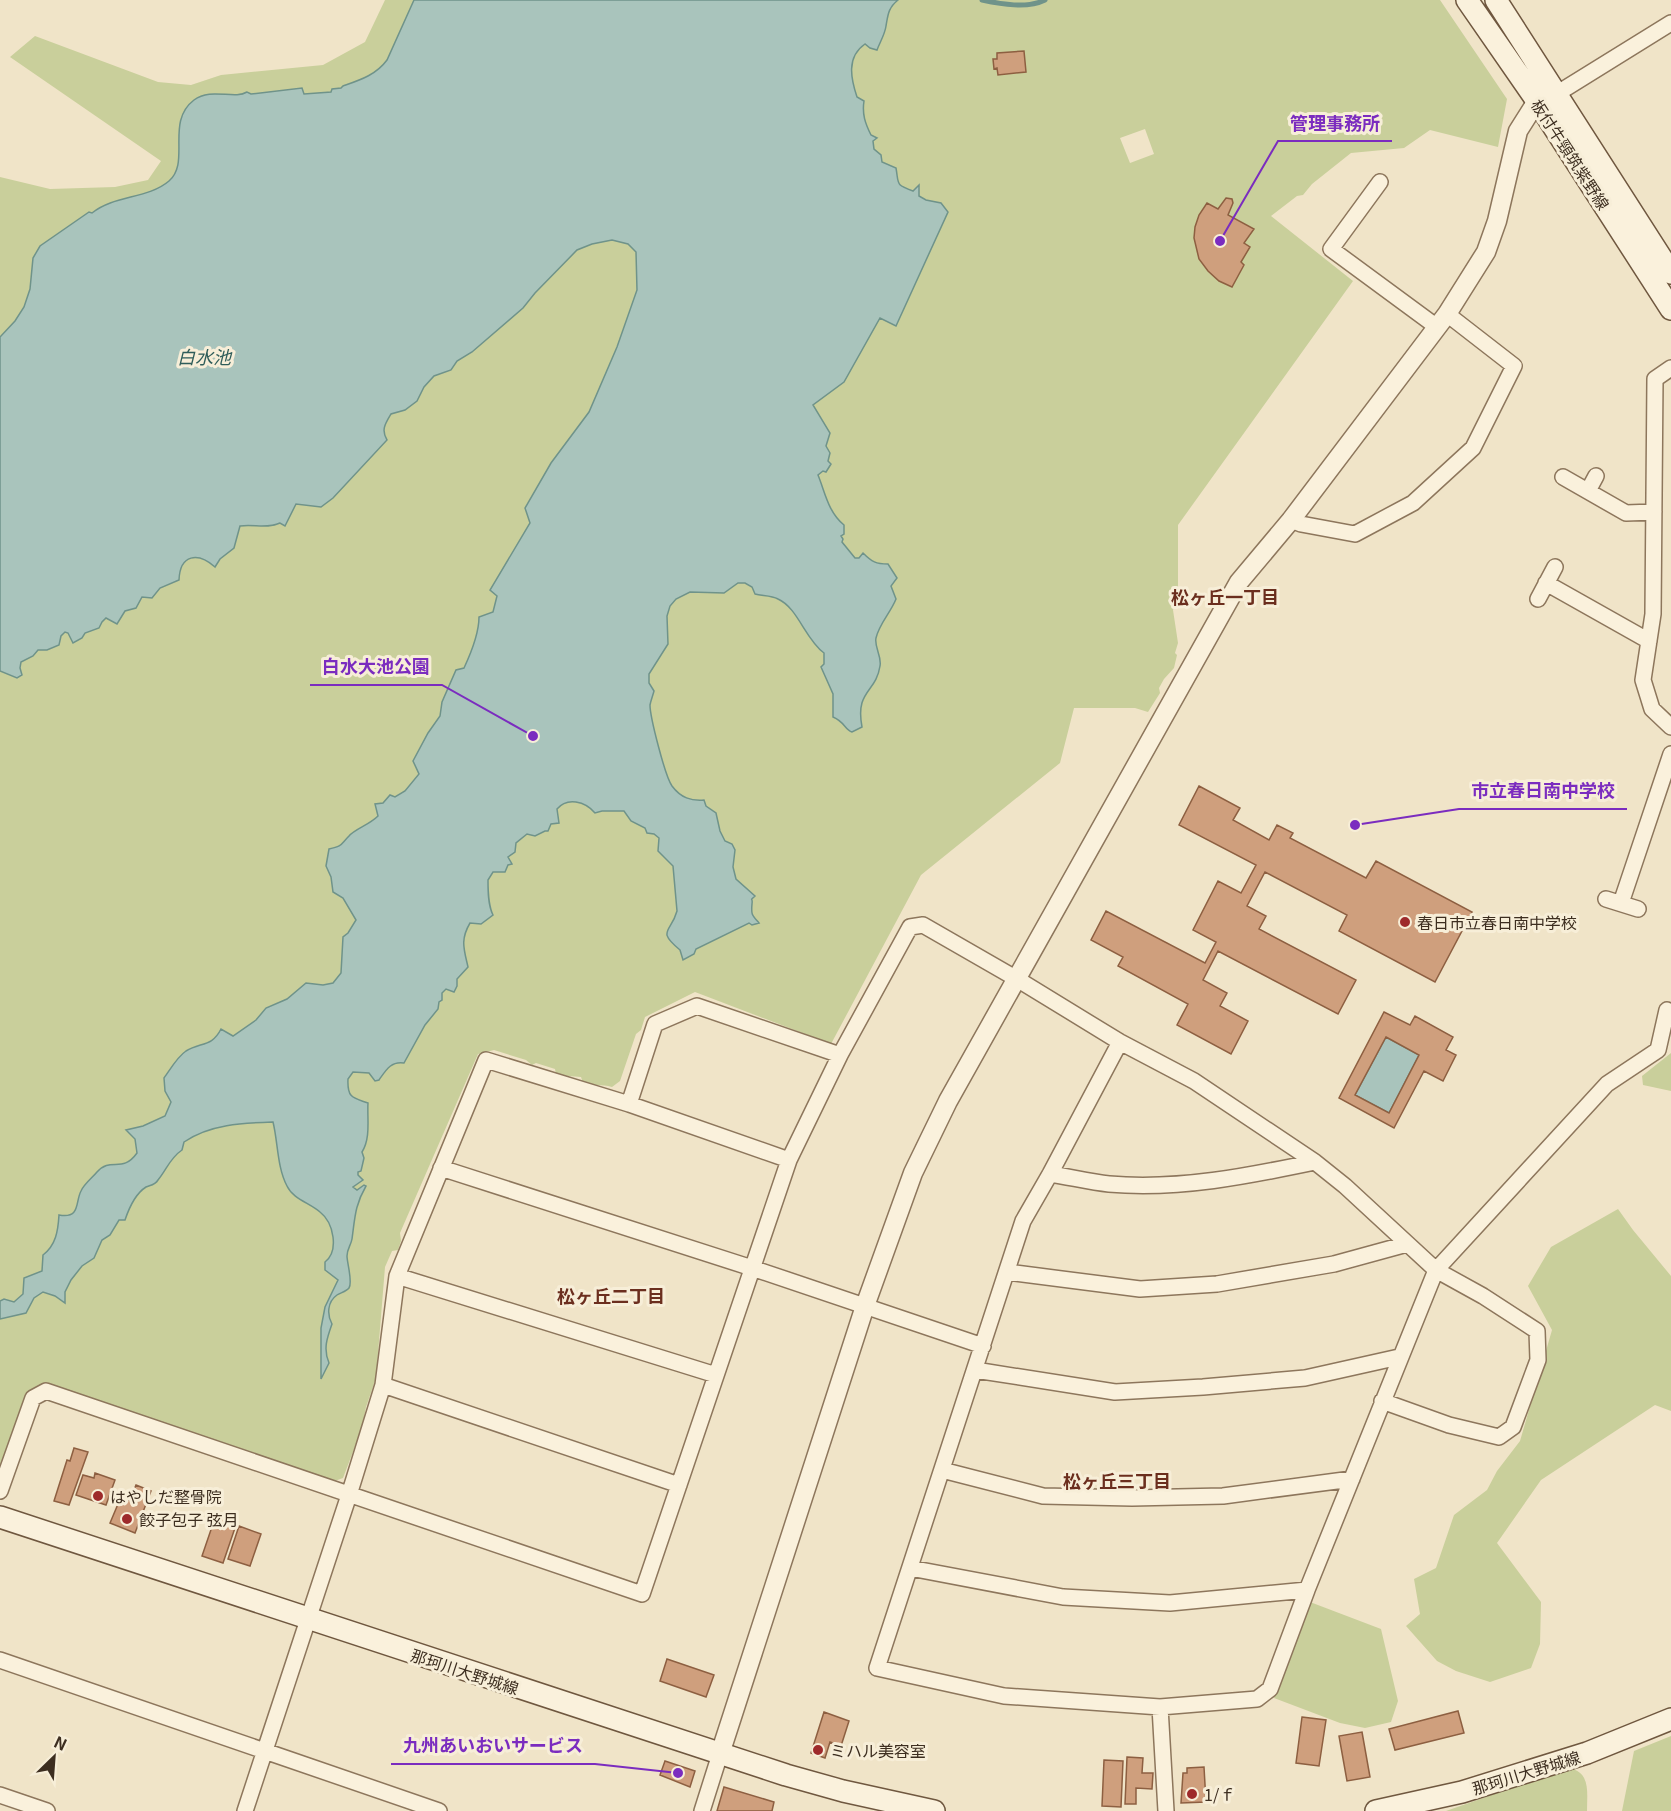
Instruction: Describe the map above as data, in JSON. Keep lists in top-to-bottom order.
{
  "streets": {
    "main road": ["板付牛頸筑紫野線", "那珂川大野城線"]
  },
  "districts": ["松ヶ丘一丁目", "松ヶ丘二丁目", "松ヶ丘三丁目"],
  "water": ["白水池"],
  "places": [
    "管理事務所",
    "白水大池公園",
    "市立春日南中学校",
    "春日市立春日南中学校",
    "はやしだ整骨院",
    "餃子包子 弦月",
    "ミハル美容室",
    "九州あいおいサービス",
    "1/ｆ"
  ],
  "north": "top right"
}
